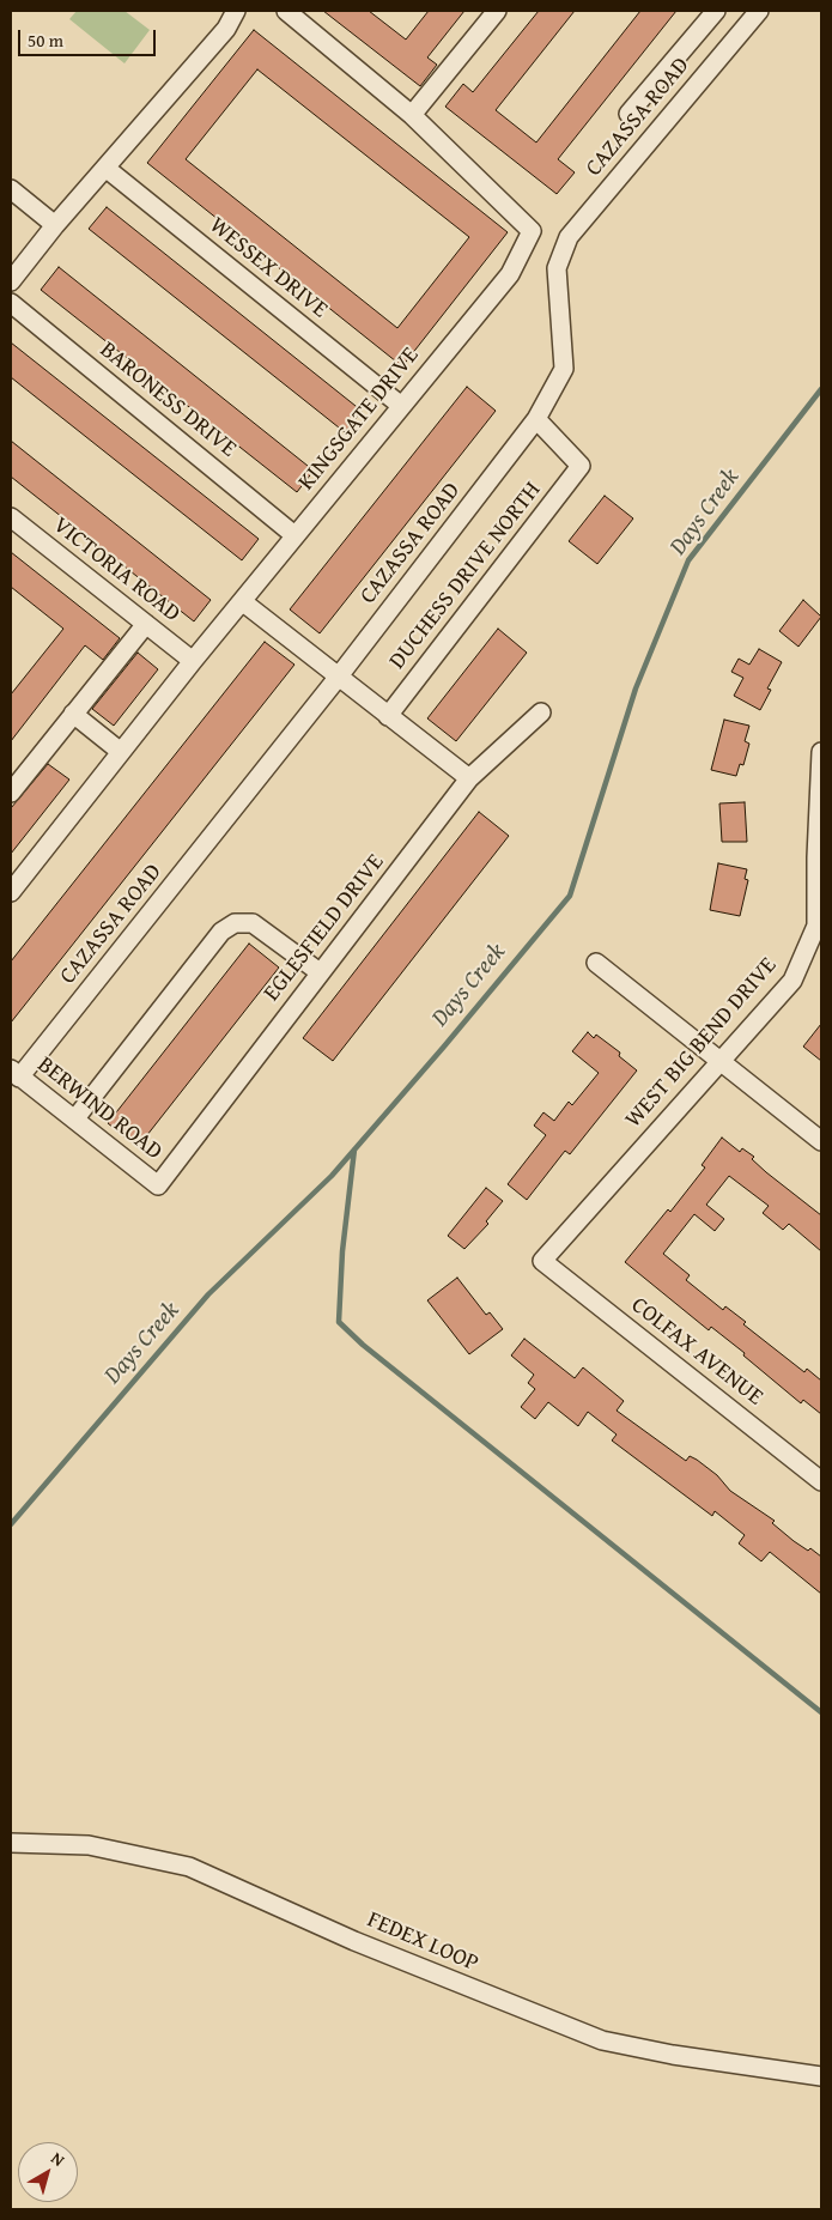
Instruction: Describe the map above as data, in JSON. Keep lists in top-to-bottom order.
{
  "streets": {
    "street": [
      "CAZASSA ROAD",
      "WESSEX DRIVE",
      "BARONESS DRIVE",
      "KINGSGATE DRIVE",
      "VICTORIA ROAD",
      "DUCHESS DRIVE NORTH",
      "EGLESFIELD DRIVE",
      "WEST BIG BEND DRIVE",
      "BERWIND ROAD",
      "COLFAX AVENUE",
      "FEDEX LOOP"
    ]
  },
  "crossings": [
    ["CAZASSA ROAD", "DUCHESS DRIVE NORTH"],
    ["CAZASSA ROAD", "BERWIND ROAD"],
    ["WESSEX DRIVE", "KINGSGATE DRIVE"],
    ["BARONESS DRIVE", "KINGSGATE DRIVE"],
    ["KINGSGATE DRIVE", "VICTORIA ROAD"],
    ["EGLESFIELD DRIVE", "BERWIND ROAD"],
    ["WEST BIG BEND DRIVE", "COLFAX AVENUE"]
  ],
  "water": ["Days Creek"],
  "scale_bar": "50 m",
  "north": "top right"
}
